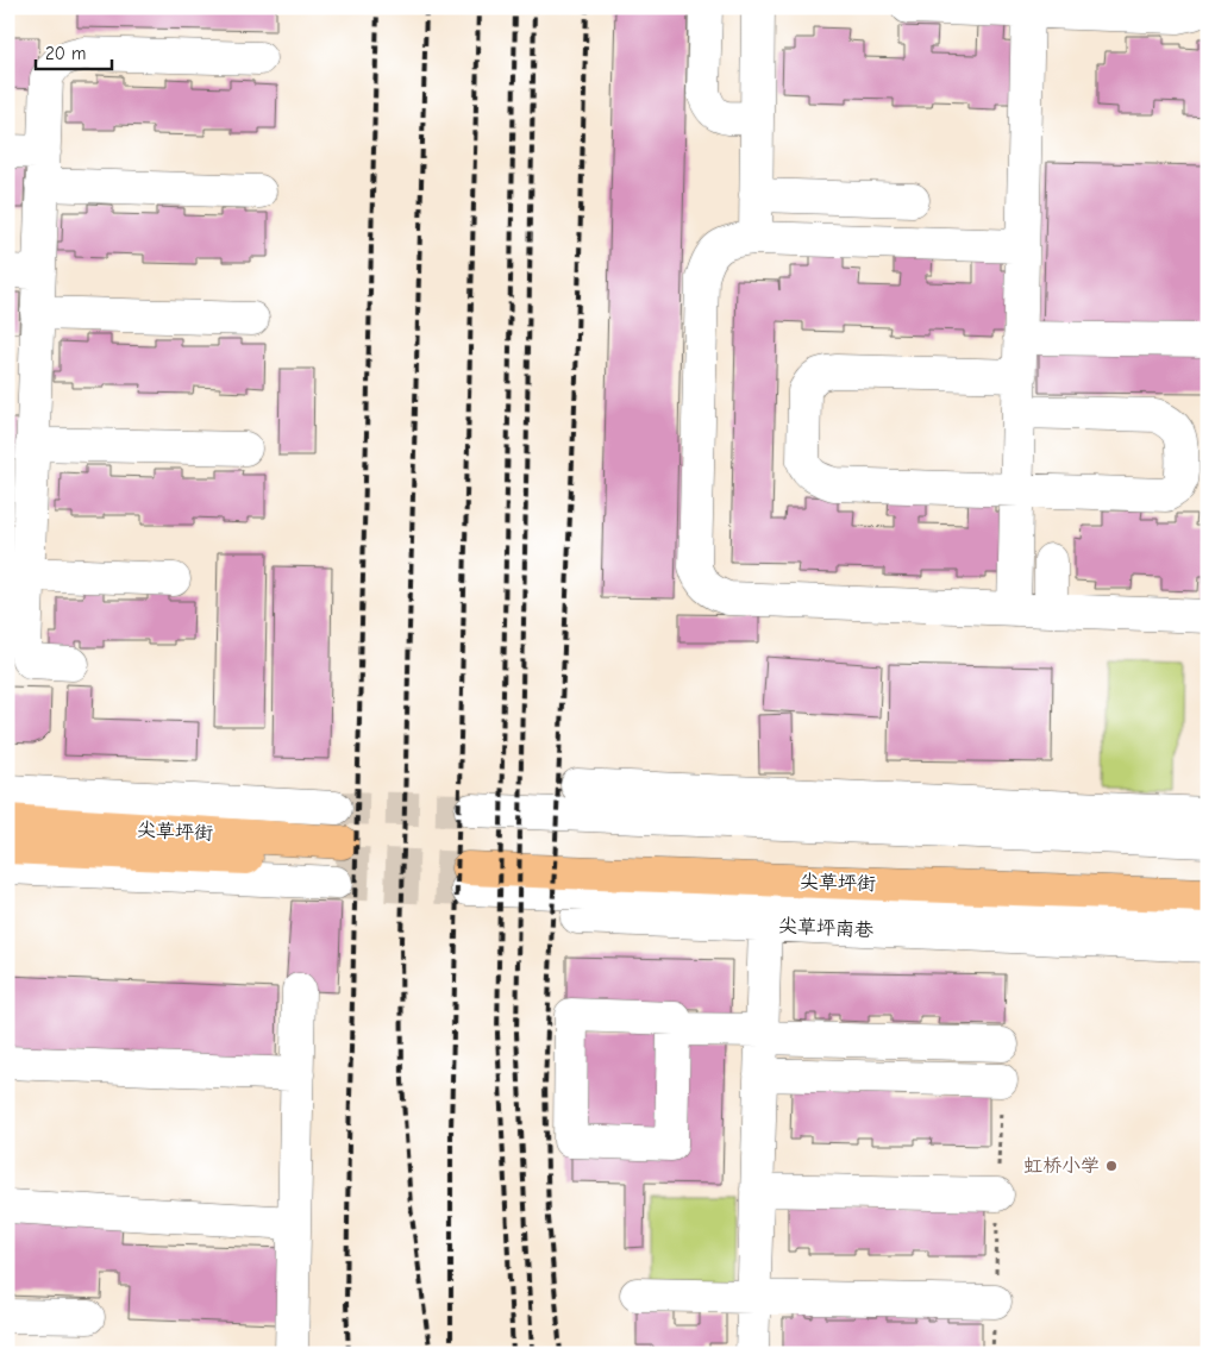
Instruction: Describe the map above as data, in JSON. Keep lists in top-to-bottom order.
{
  "streets": {
    "main road": ["尖草坪街"],
    "street": ["尖草坪南巷"]
  },
  "places": ["虹桥小学"],
  "scale_bar": "20 m"
}
